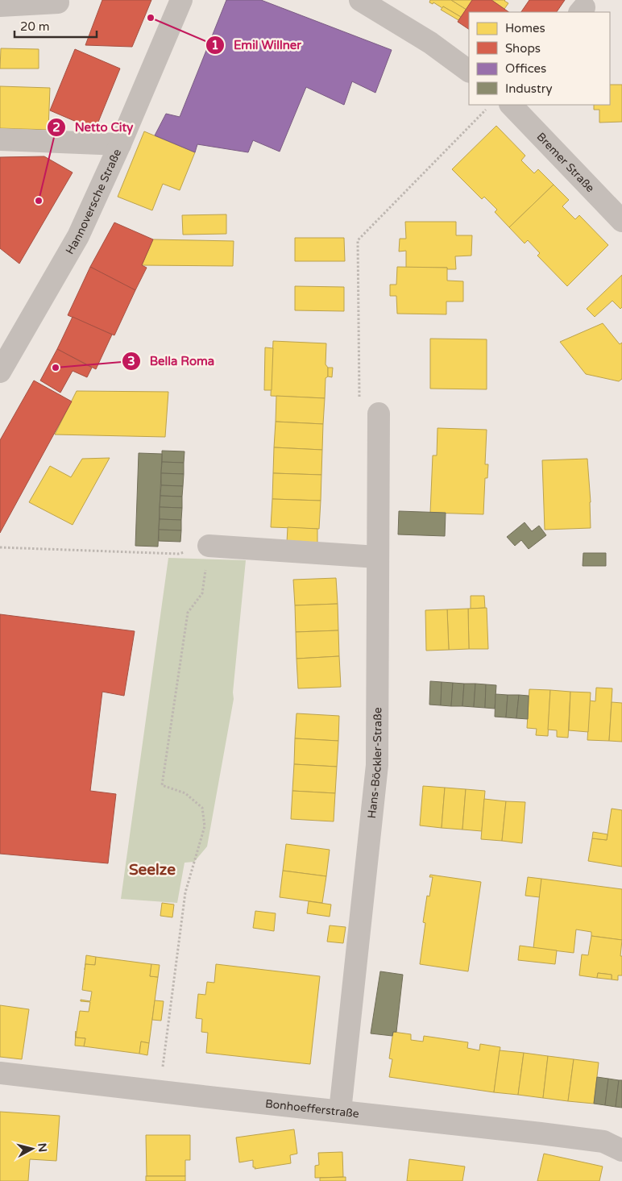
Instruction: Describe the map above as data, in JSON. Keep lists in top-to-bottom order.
{
  "streets": {
    "street": [
      "Bremer Straße",
      "Hannoversche Straße",
      "Hans-Böckler-Straße",
      "Bonhoefferstraße"
    ]
  },
  "crossings": [
    ["Hans-Böckler-Straße", "Bonhoefferstraße"]
  ],
  "districts": ["Seelze"],
  "places": ["Emil Willner", "Netto City", "Bella Roma"],
  "legend": [
    "Homes",
    "Shops",
    "Offices",
    "Industry"
  ],
  "scale_bar": "20 m",
  "north": "right"
}
